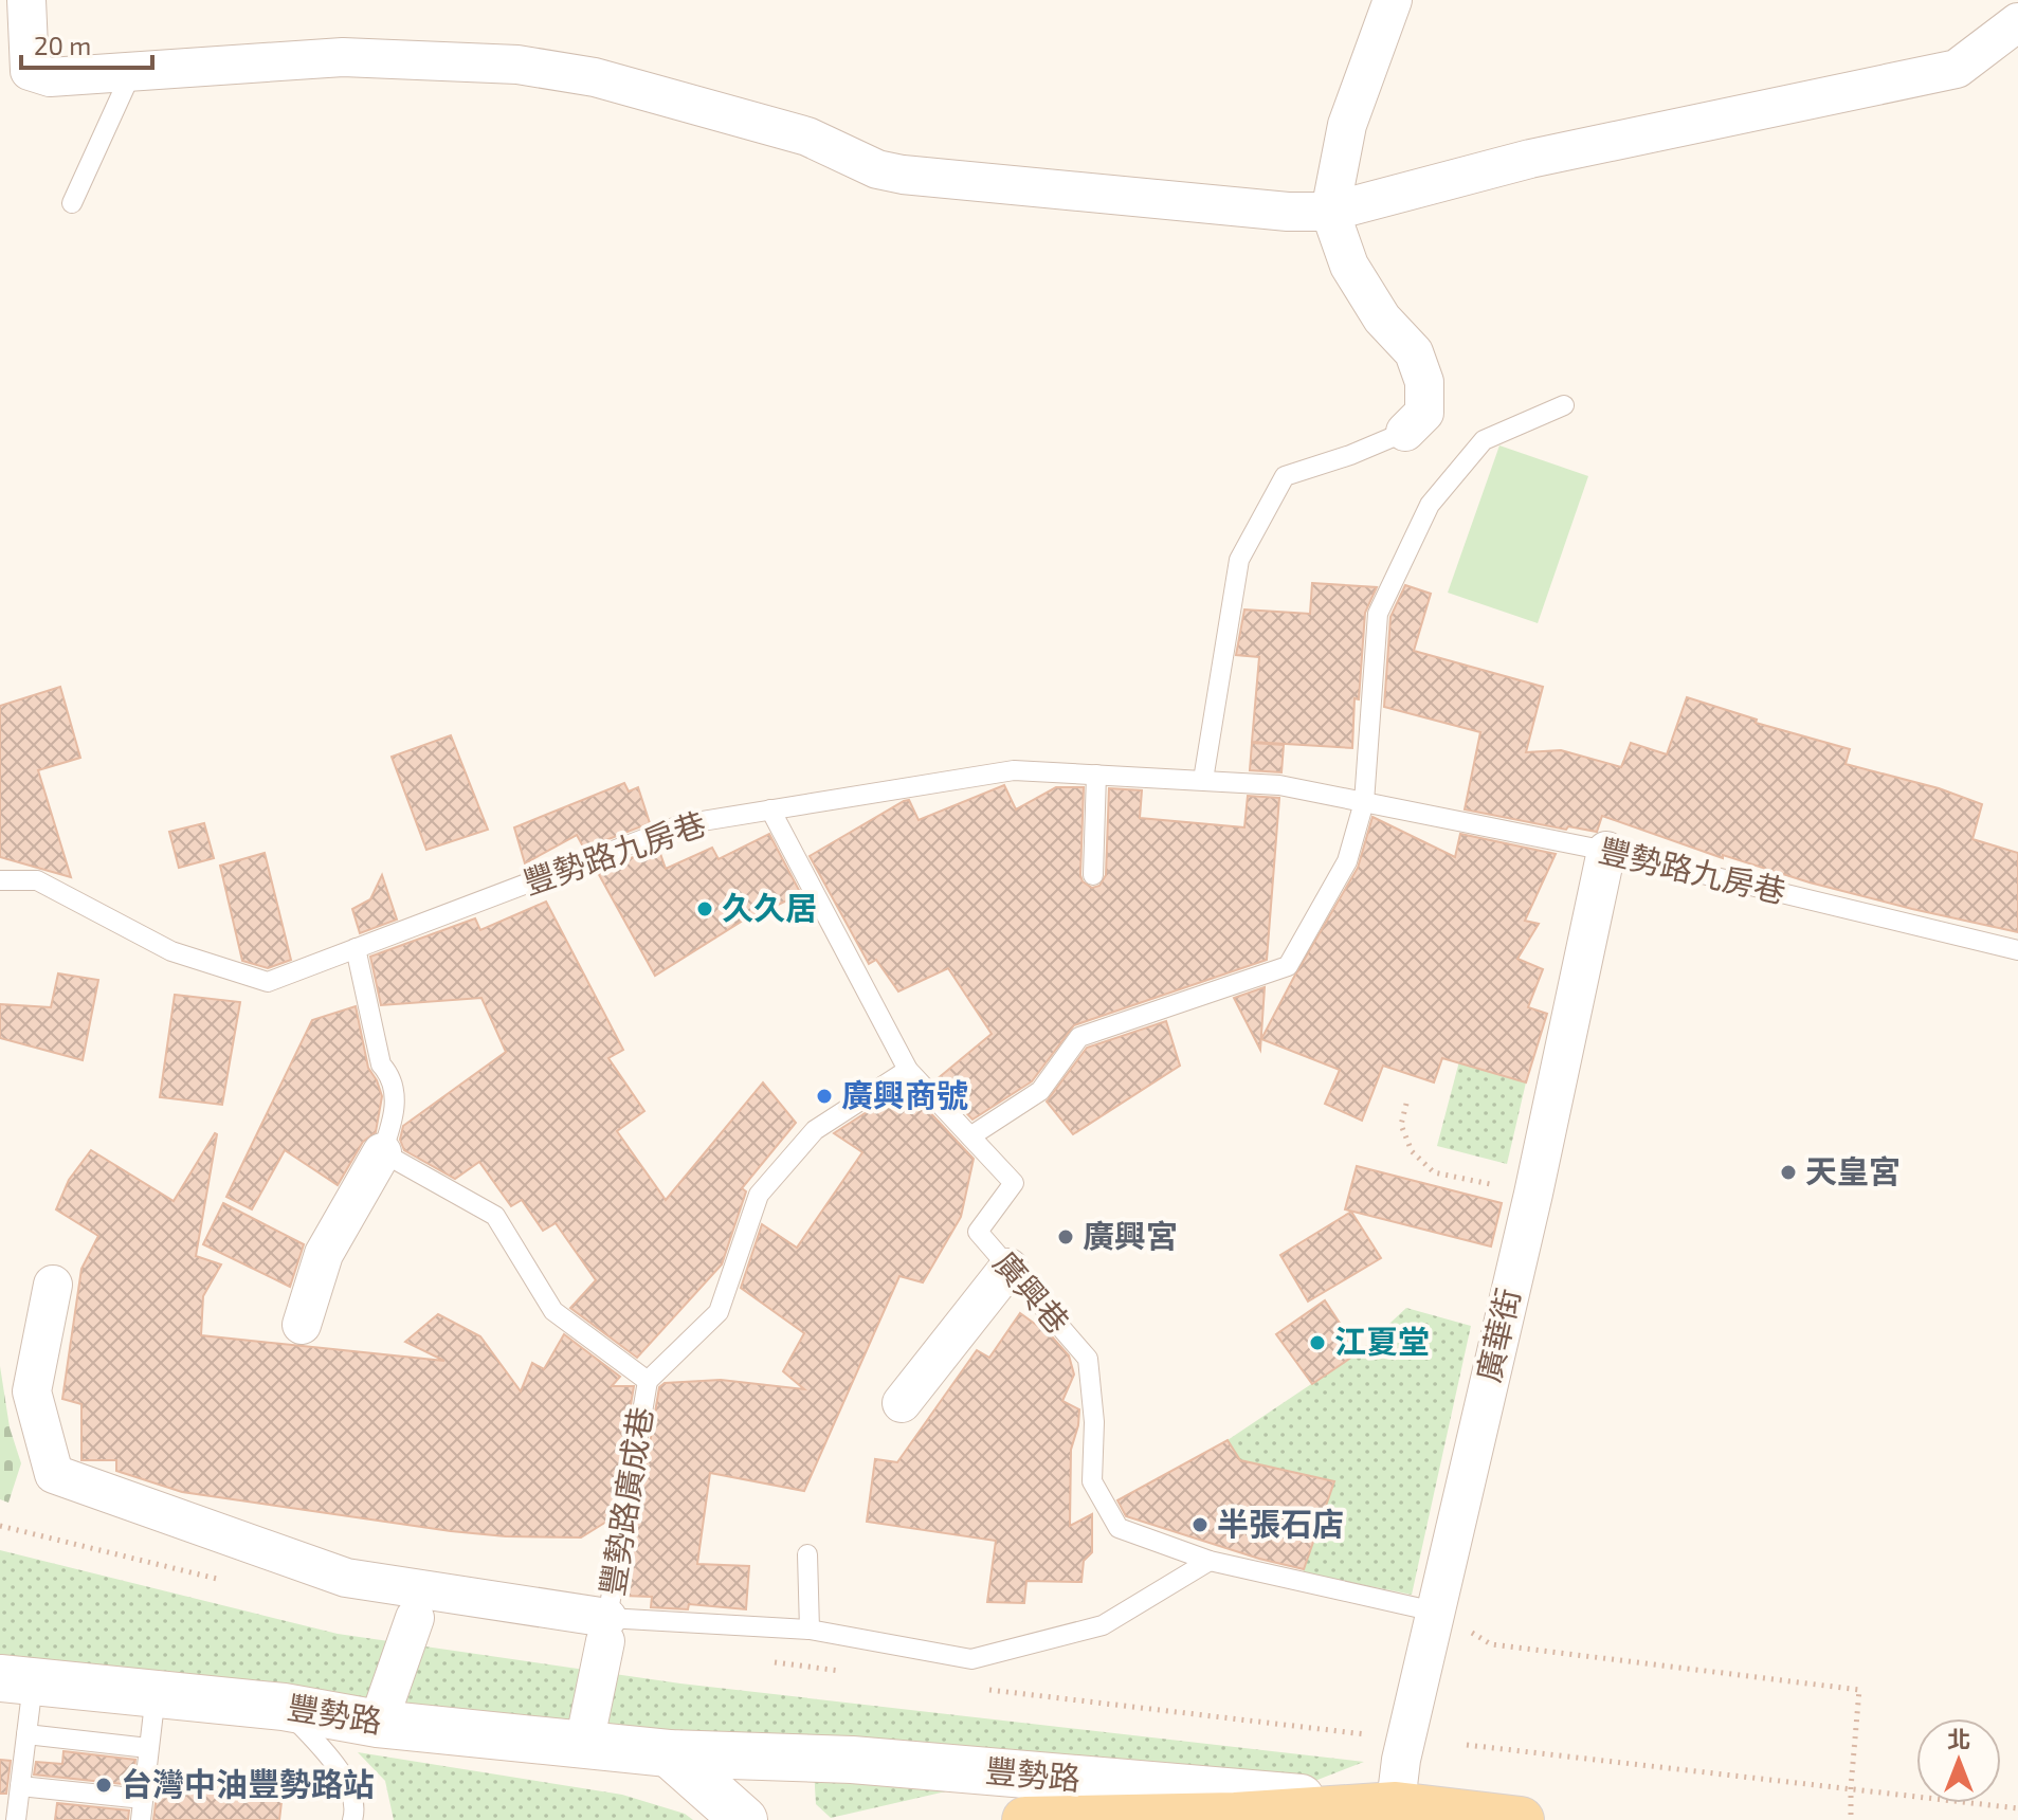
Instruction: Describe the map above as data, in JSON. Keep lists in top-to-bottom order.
{
  "streets": {
    "main road": ["豐勢路"],
    "street": ["廣華街"],
    "lane": ["豐勢路九房巷", "廣興巷", "豐勢路廣成巷"]
  },
  "crossings": [
    ["豐勢路九房巷", "廣興巷"],
    ["豐勢路九房巷", "廣華街"],
    ["廣興巷", "廣華街"],
    ["廣興巷", "豐勢路廣成巷"],
    ["廣華街", "豐勢路"]
  ],
  "places": [
    "久久居",
    "廣興商號",
    "天皇宮",
    "廣興宮",
    "江夏堂",
    "半張石店",
    "台灣中油豐勢路站"
  ],
  "scale_bar": "20 m",
  "north": "top"
}
